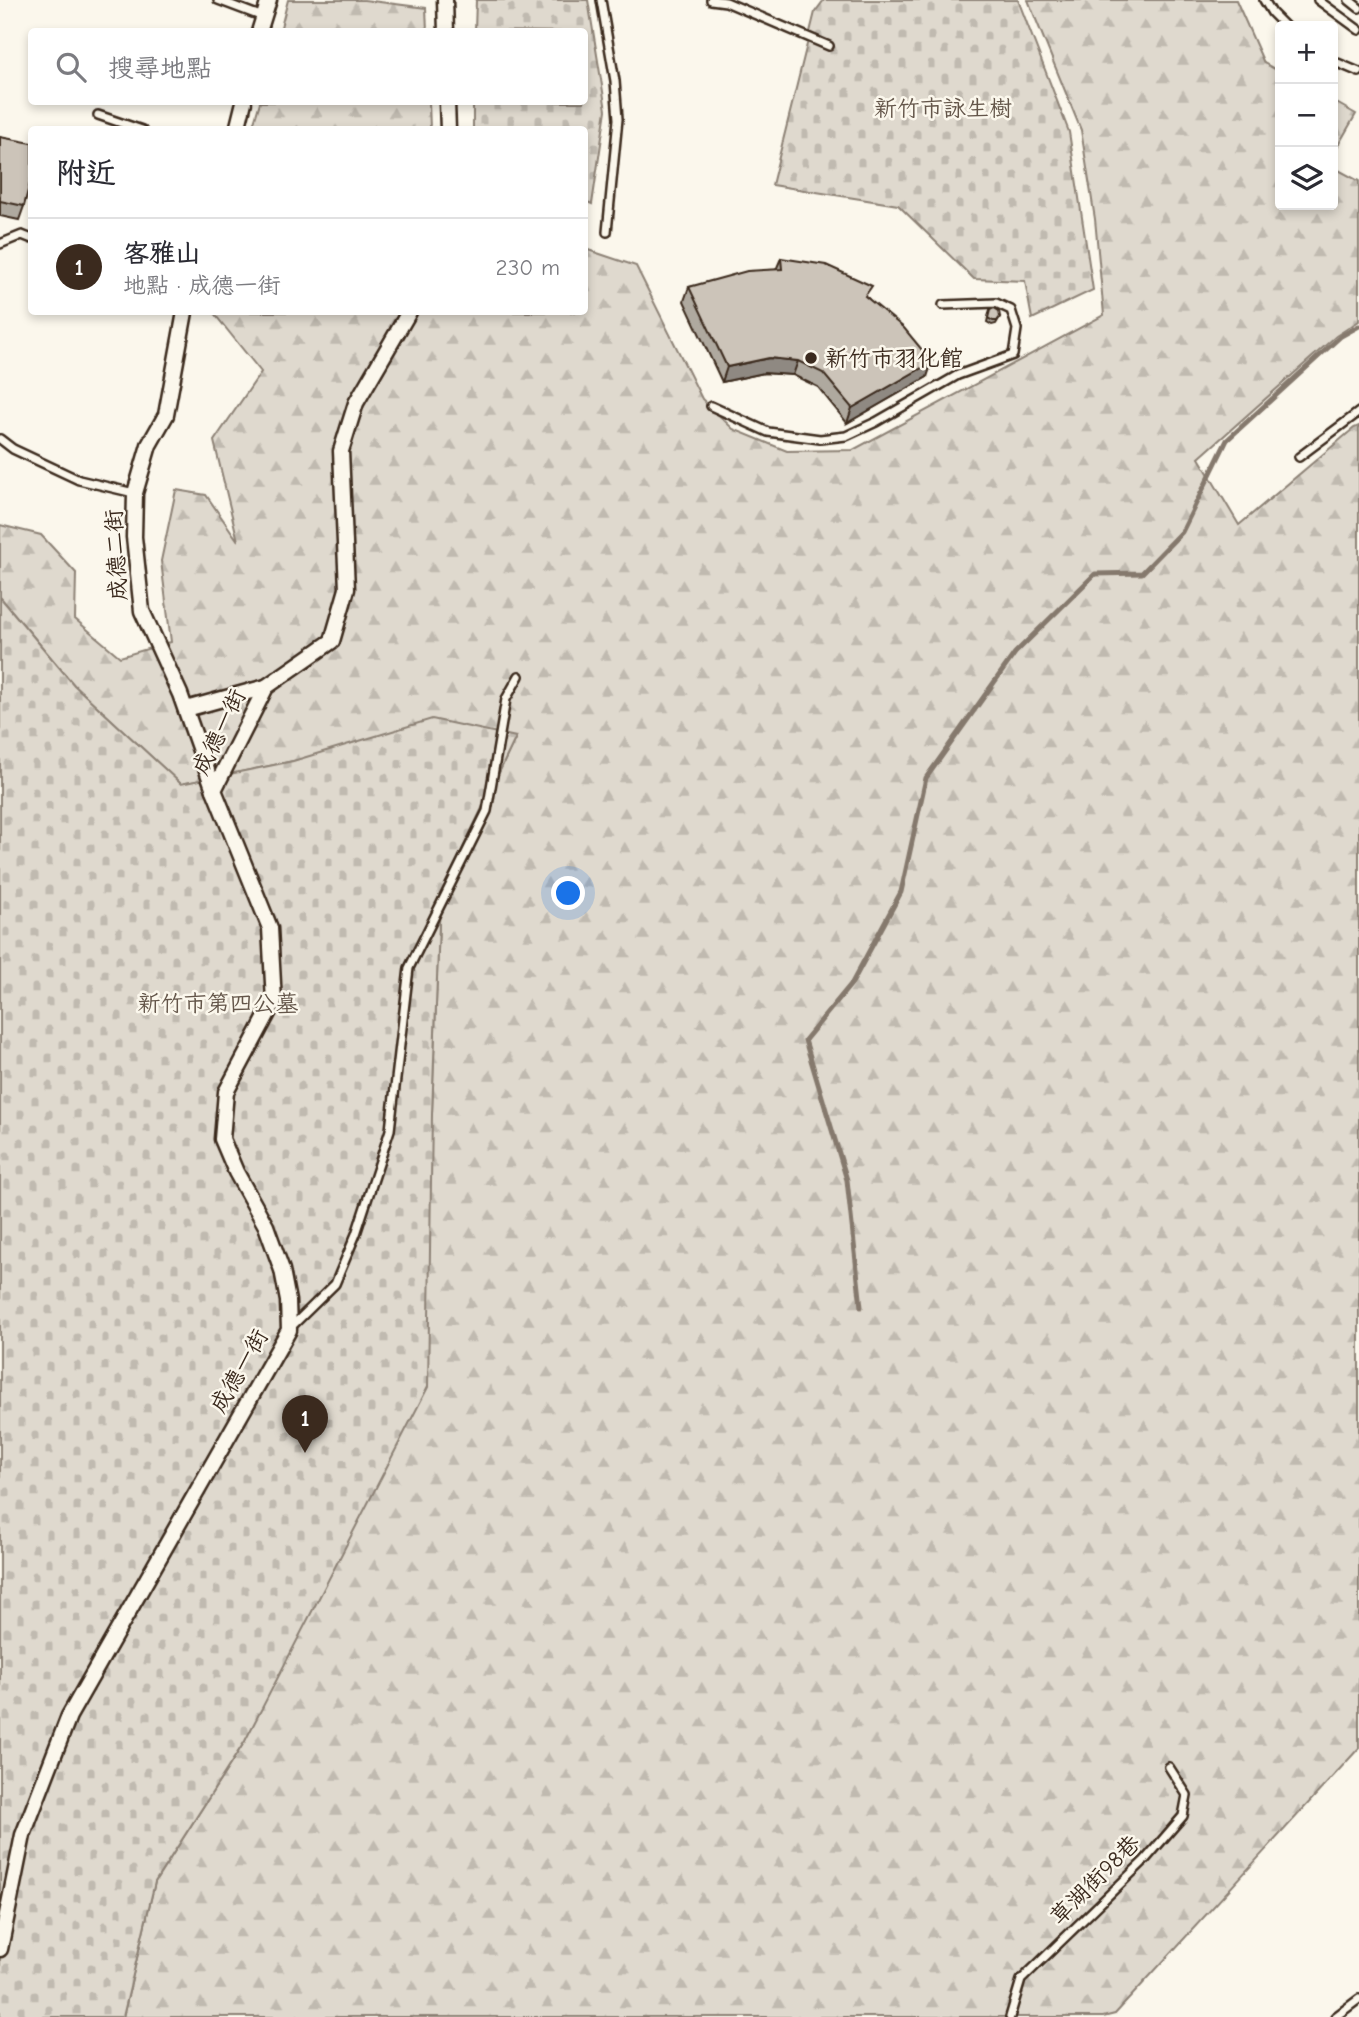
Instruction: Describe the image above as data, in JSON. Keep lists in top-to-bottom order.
{
  "streets": {
    "street": ["成德二街", "成德一街"],
    "lane": ["草湖街98巷"]
  },
  "crossings": [
    ["成德二街", "成德一街"]
  ],
  "parks": ["新竹市詠生樹", "新竹市第四公墓"],
  "places": ["新竹市羽化館"],
  "page": {
    "map_buttons": ["+", "−"],
    "search": "搜尋地點",
    "heading": "附近",
    "list": [
      {
        "mark": "1",
        "name": "客雅山",
        "note": "地點 · 成德一街",
        "value": "230 m"
      }
    ],
    "pins": "1"
  }
}
